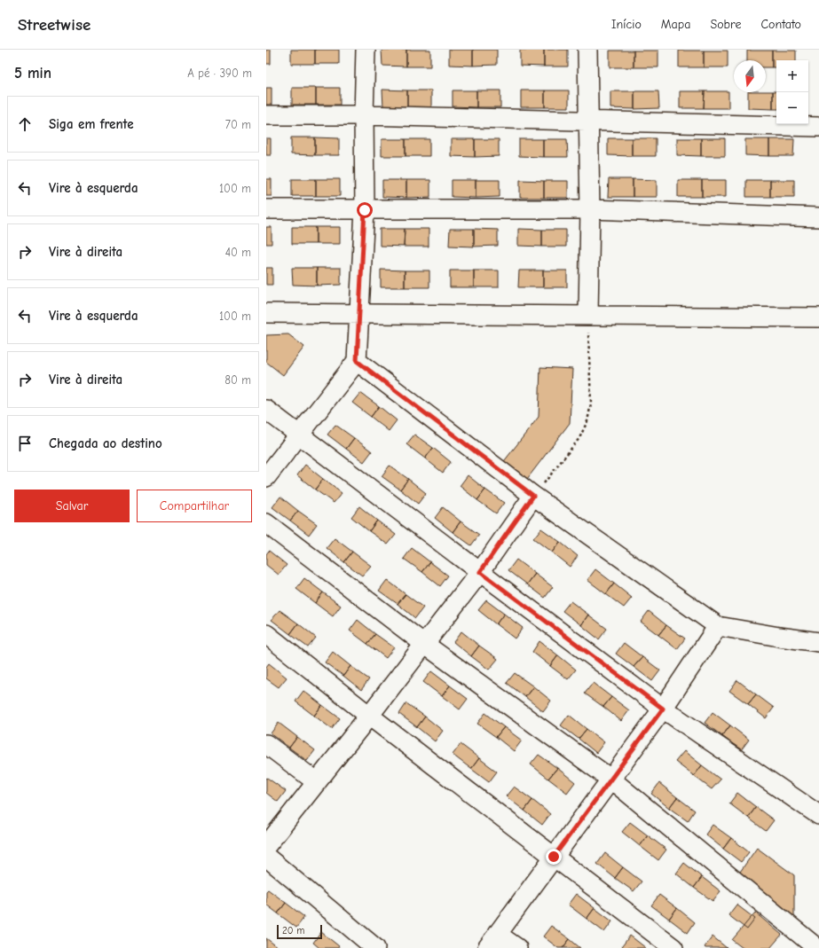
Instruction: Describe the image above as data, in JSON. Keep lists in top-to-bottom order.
{
  "scale_bar": "20 m",
  "north": "bottom",
  "page": {
    "header": "Streetwise",
    "nav": [
      "Início",
      "Mapa",
      "Sobre",
      "Contato"
    ],
    "heading": ["5 min", "A pé · 390 m"],
    "map_buttons": ["+", "−"],
    "list": [
      ["Siga em frente", "70 m"],
      ["Vire à esquerda", "100 m"],
      ["Vire à direita", "40 m"],
      ["Vire à esquerda", "100 m"],
      ["Vire à direita", "80 m"],
      "Chegada ao destino"
    ],
    "buttons": ["Salvar", "Compartilhar"],
    "scale": "20 m"
  }
}
